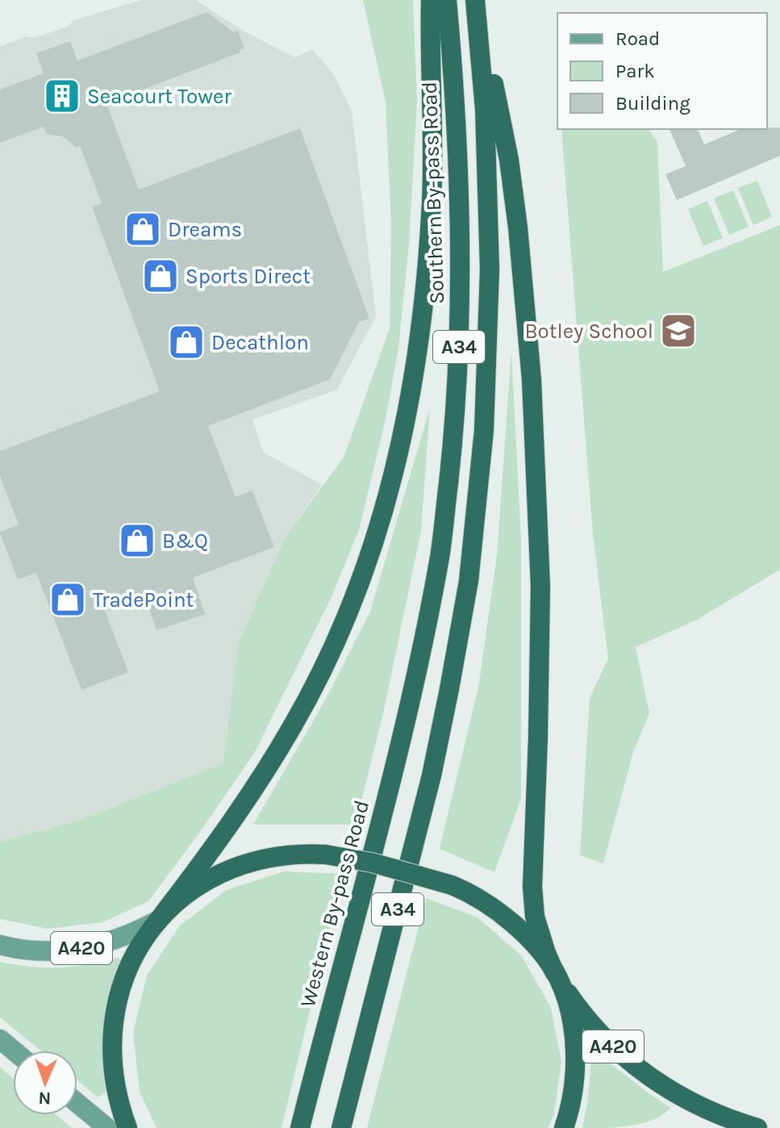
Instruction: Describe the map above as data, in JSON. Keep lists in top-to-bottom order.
{
  "streets": {
    "highway": [
      "Southern By-pass Road",
      "A34",
      "Western By-pass Road",
      "A420"
    ]
  },
  "crossings": [
    ["Southern By-pass Road", "Western By-pass Road"]
  ],
  "places": {
    "building": ["Seacourt Tower"],
    "shop": [
      "Dreams",
      "Sports Direct",
      "Decathlon",
      "B&Q",
      "TradePoint"
    ],
    "school or university": ["Botley School"]
  },
  "legend": ["Road", "Park", "Building"],
  "north": "bottom"
}
